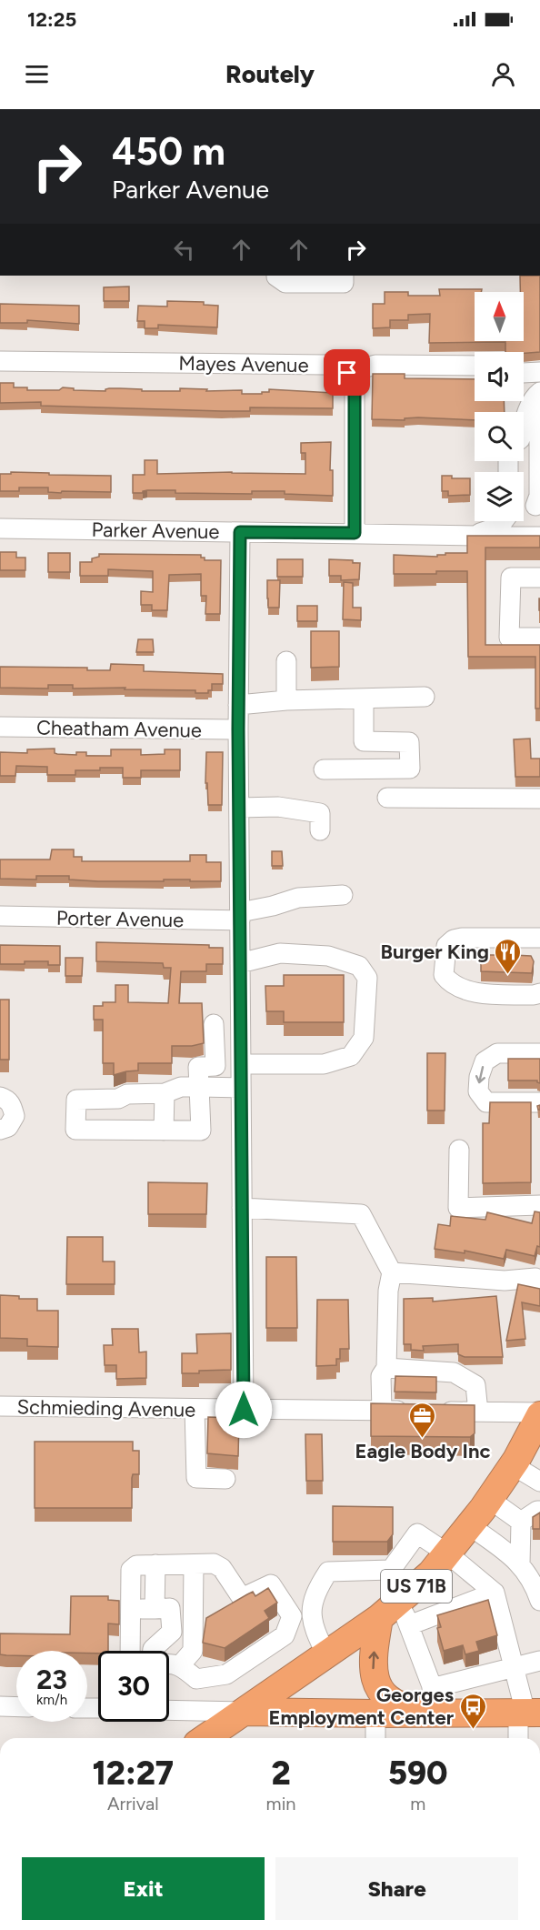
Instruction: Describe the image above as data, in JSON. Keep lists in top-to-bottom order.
{
  "streets": {
    "highway": ["US 71B"],
    "street": [
      "Mayes Avenue",
      "Parker Avenue",
      "Cheatham Avenue",
      "Porter Avenue",
      "Schmieding Avenue"
    ]
  },
  "places": {
    "restaurant": ["Burger King"],
    "office": ["Eagle Body Inc"],
    "bus stop": ["Georges Employment Center"]
  },
  "north": "top",
  "page": {
    "status": "12:25",
    "header": "Routely",
    "turn": ["450 m", "Parker Avenue"],
    "speed": "23 km/h",
    "limit": "30",
    "eta": [
      "12:27",
      "Arrival",
      "2",
      "min",
      "590",
      "m"
    ],
    "buttons": ["Exit", "Share"]
  }
}
